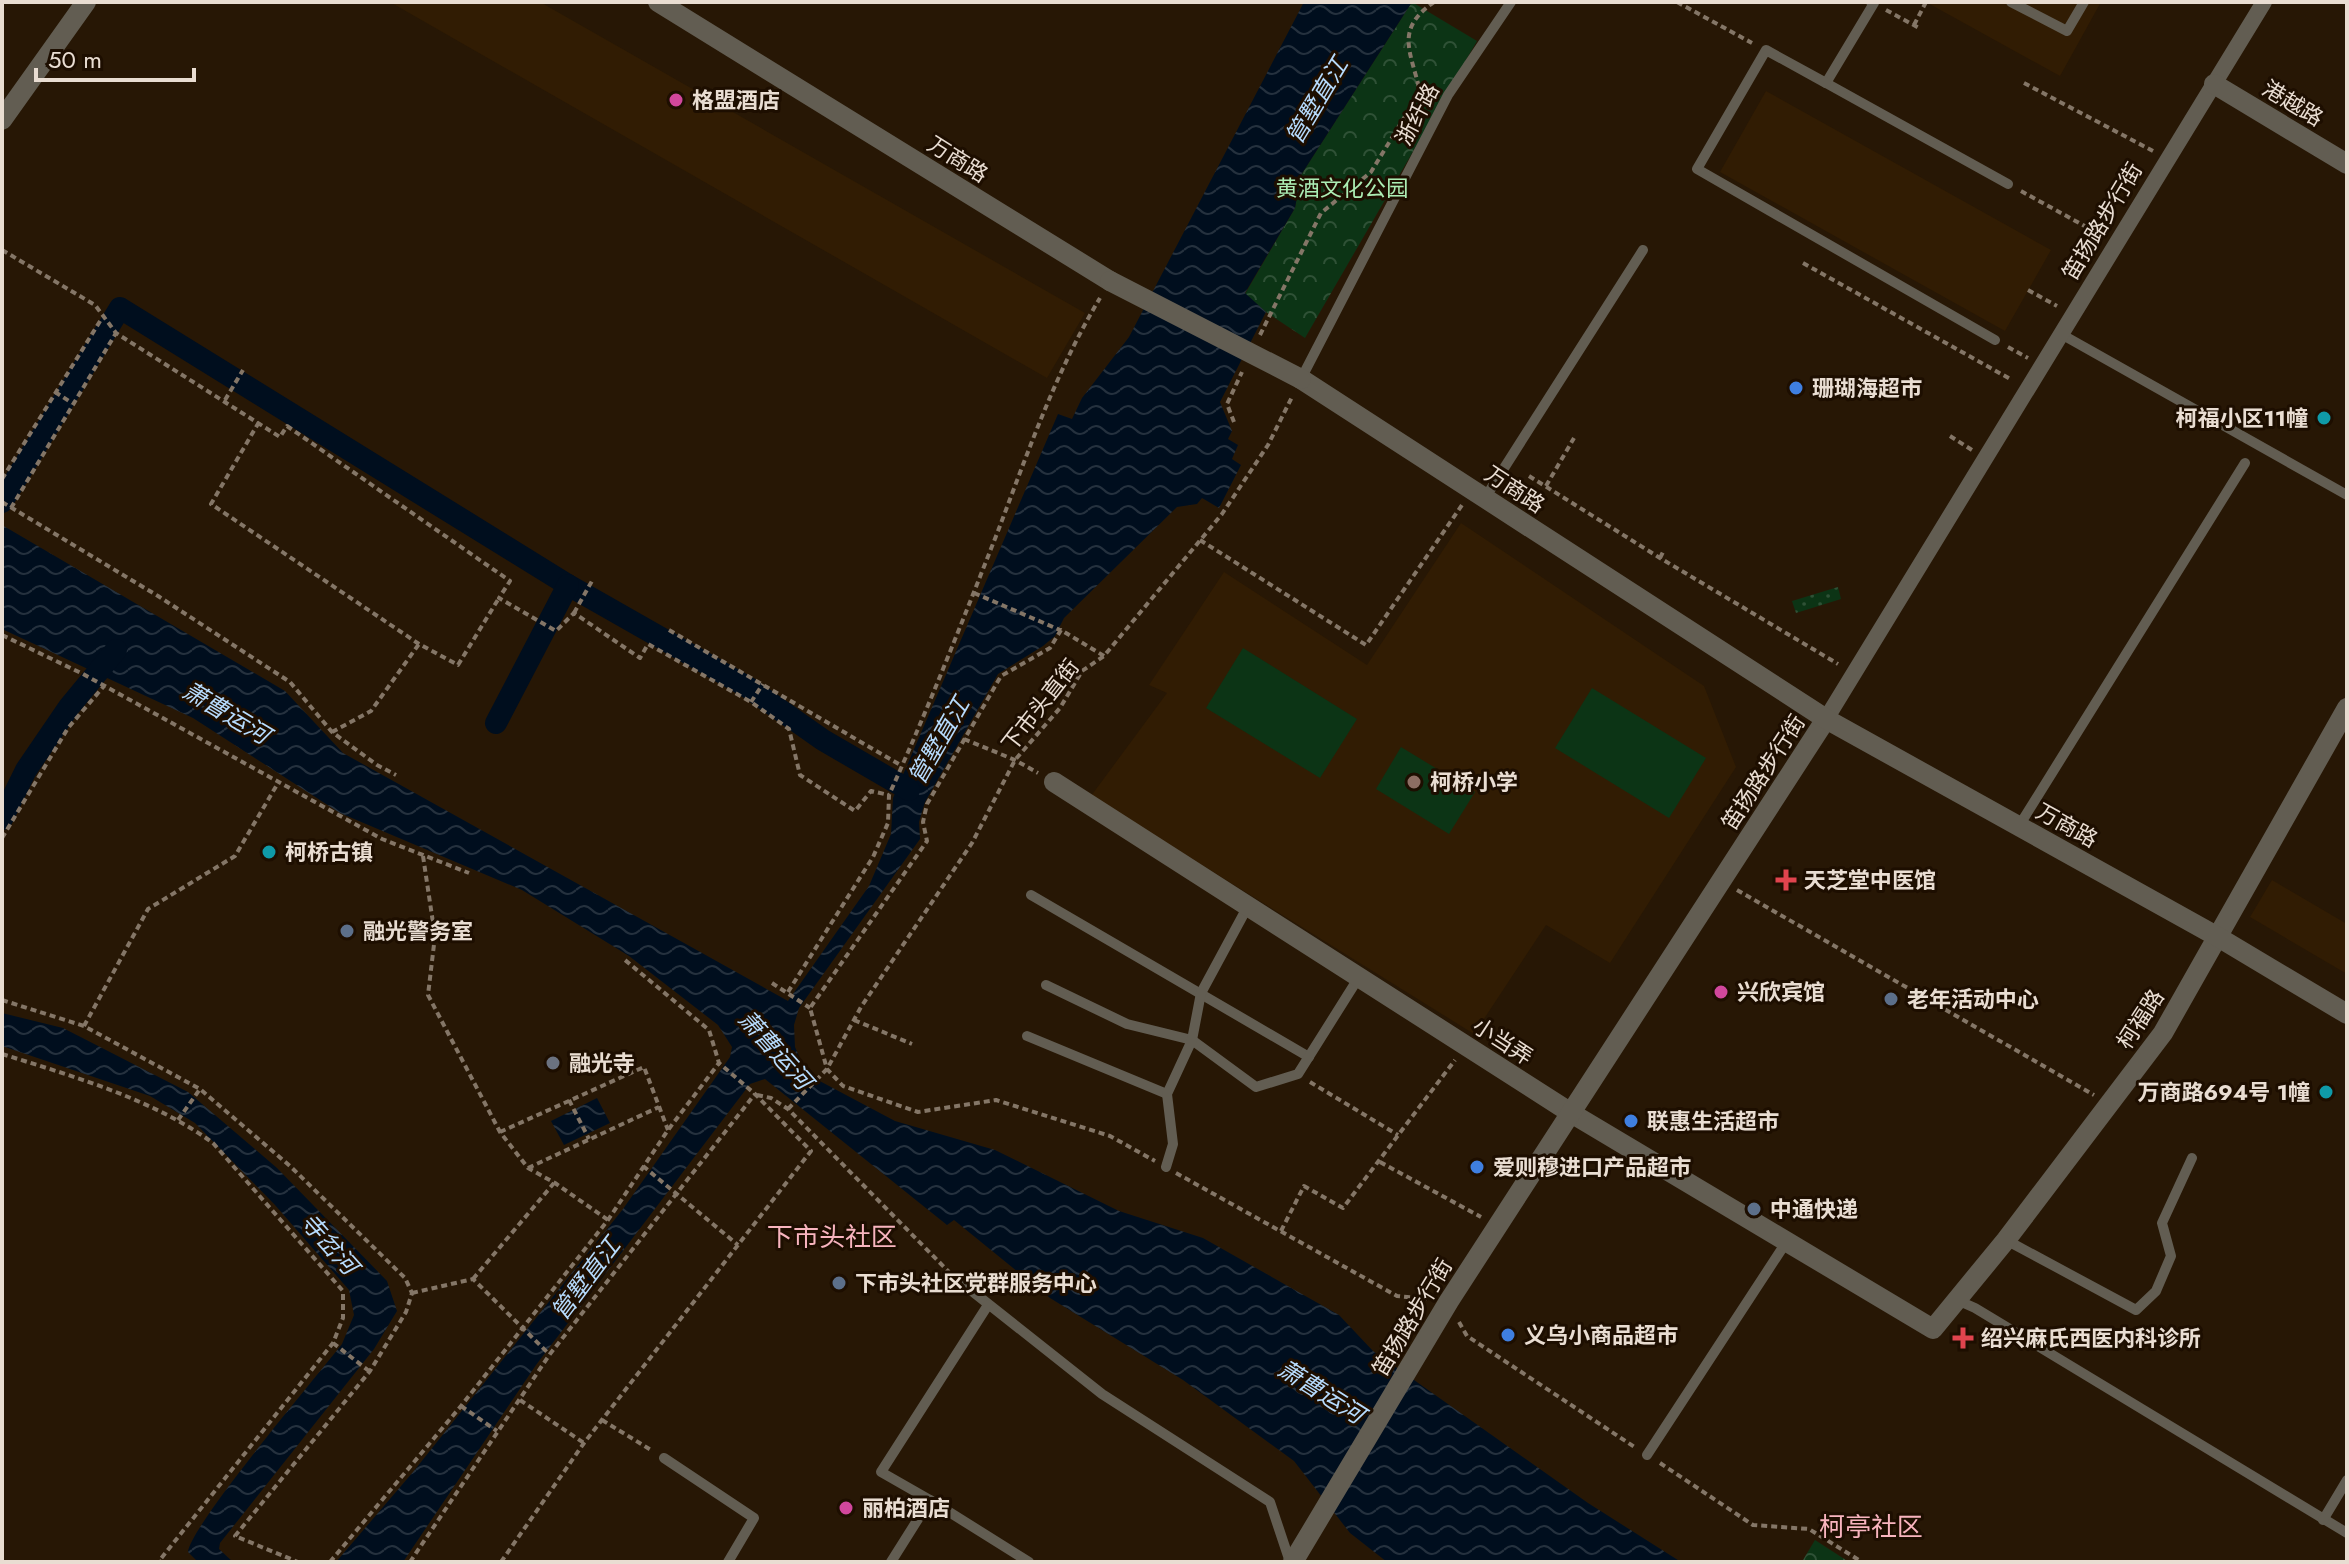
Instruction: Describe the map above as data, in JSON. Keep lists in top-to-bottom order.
{
  "streets": {
    "street": [
      "港越路",
      "万商路",
      "笛扬路步行街",
      "柯福路",
      "小当弄"
    ],
    "lane": ["浙纤路"],
    "path": ["下市头直街"]
  },
  "crossings": [
    ["港越路", "笛扬路步行街"],
    ["浙纤路", "万商路"],
    ["浙纤路", "下市头直街"],
    ["万商路", "笛扬路步行街"],
    ["万商路", "下市头直街"],
    ["万商路", "柯福路"],
    ["笛扬路步行街", "小当弄"],
    ["柯福路", "小当弄"]
  ],
  "districts": ["下市头社区", "柯亭社区"],
  "water": ["管墅直江", "萧曹运河", "寺岔河"],
  "parks": ["黄酒文化公园"],
  "places": {
    "other": [
      "格盟酒店",
      "珊瑚海超市",
      "柯福小区11幢",
      "柯桥小学",
      "柯桥古镇",
      "融光警务室",
      "兴欣宾馆",
      "老年活动中心",
      "融光寺",
      "万商路694号 1幢",
      "联惠生活超市",
      "爱则穆进口产品超市",
      "中通快递",
      "下市头社区党群服务中心",
      "义乌小商品超市",
      "丽柏酒店"
    ],
    "health": ["天芝堂中医馆", "绍兴麻氏西医内科诊所"]
  },
  "scale_bar": "50 m"
}
